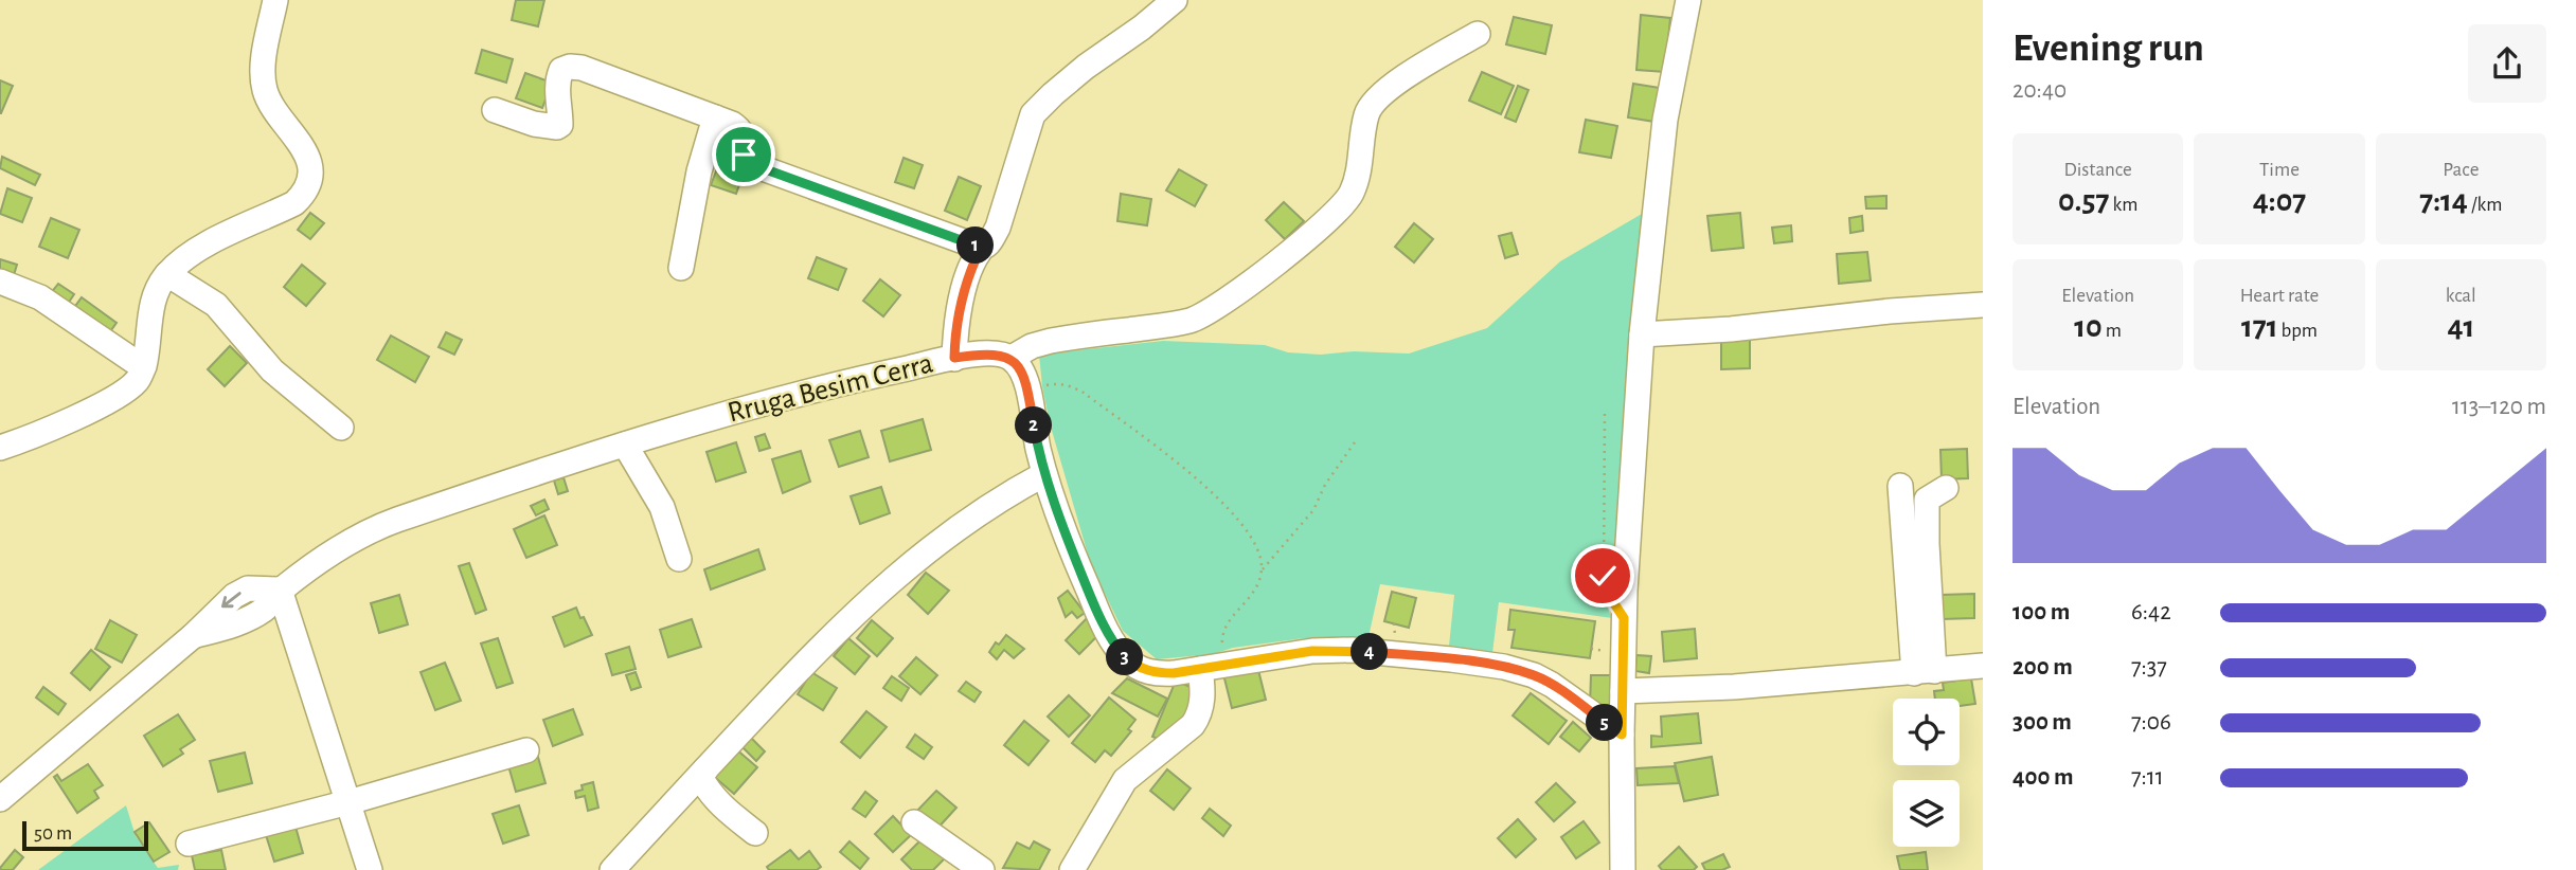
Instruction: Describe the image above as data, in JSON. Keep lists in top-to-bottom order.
{
  "streets": {
    "street": ["Rruga Besim Cerra"]
  },
  "scale_bar": "50 m",
  "page": {
    "heading": ["Evening run", "20:40"],
    "stats": [
      ["Distance", "0.57 km"],
      ["Time", "4:07"],
      ["Pace", "7:14 /km"],
      ["Elevation", "10 m"],
      ["Heart rate", "171 bpm"],
      ["kcal", "41"]
    ],
    "pins": [
      "1",
      "2",
      "4",
      "3",
      "5"
    ],
    "chart": ["Elevation", "113–120 m"],
    "list": [
      {
        "name": "100 m",
        "note": "6:42"
      },
      {
        "name": "200 m",
        "note": "7:37"
      },
      {
        "name": "300 m",
        "note": "7:06"
      },
      {
        "name": "400 m",
        "note": "7:11"
      }
    ],
    "scale": "50 m"
  }
}
